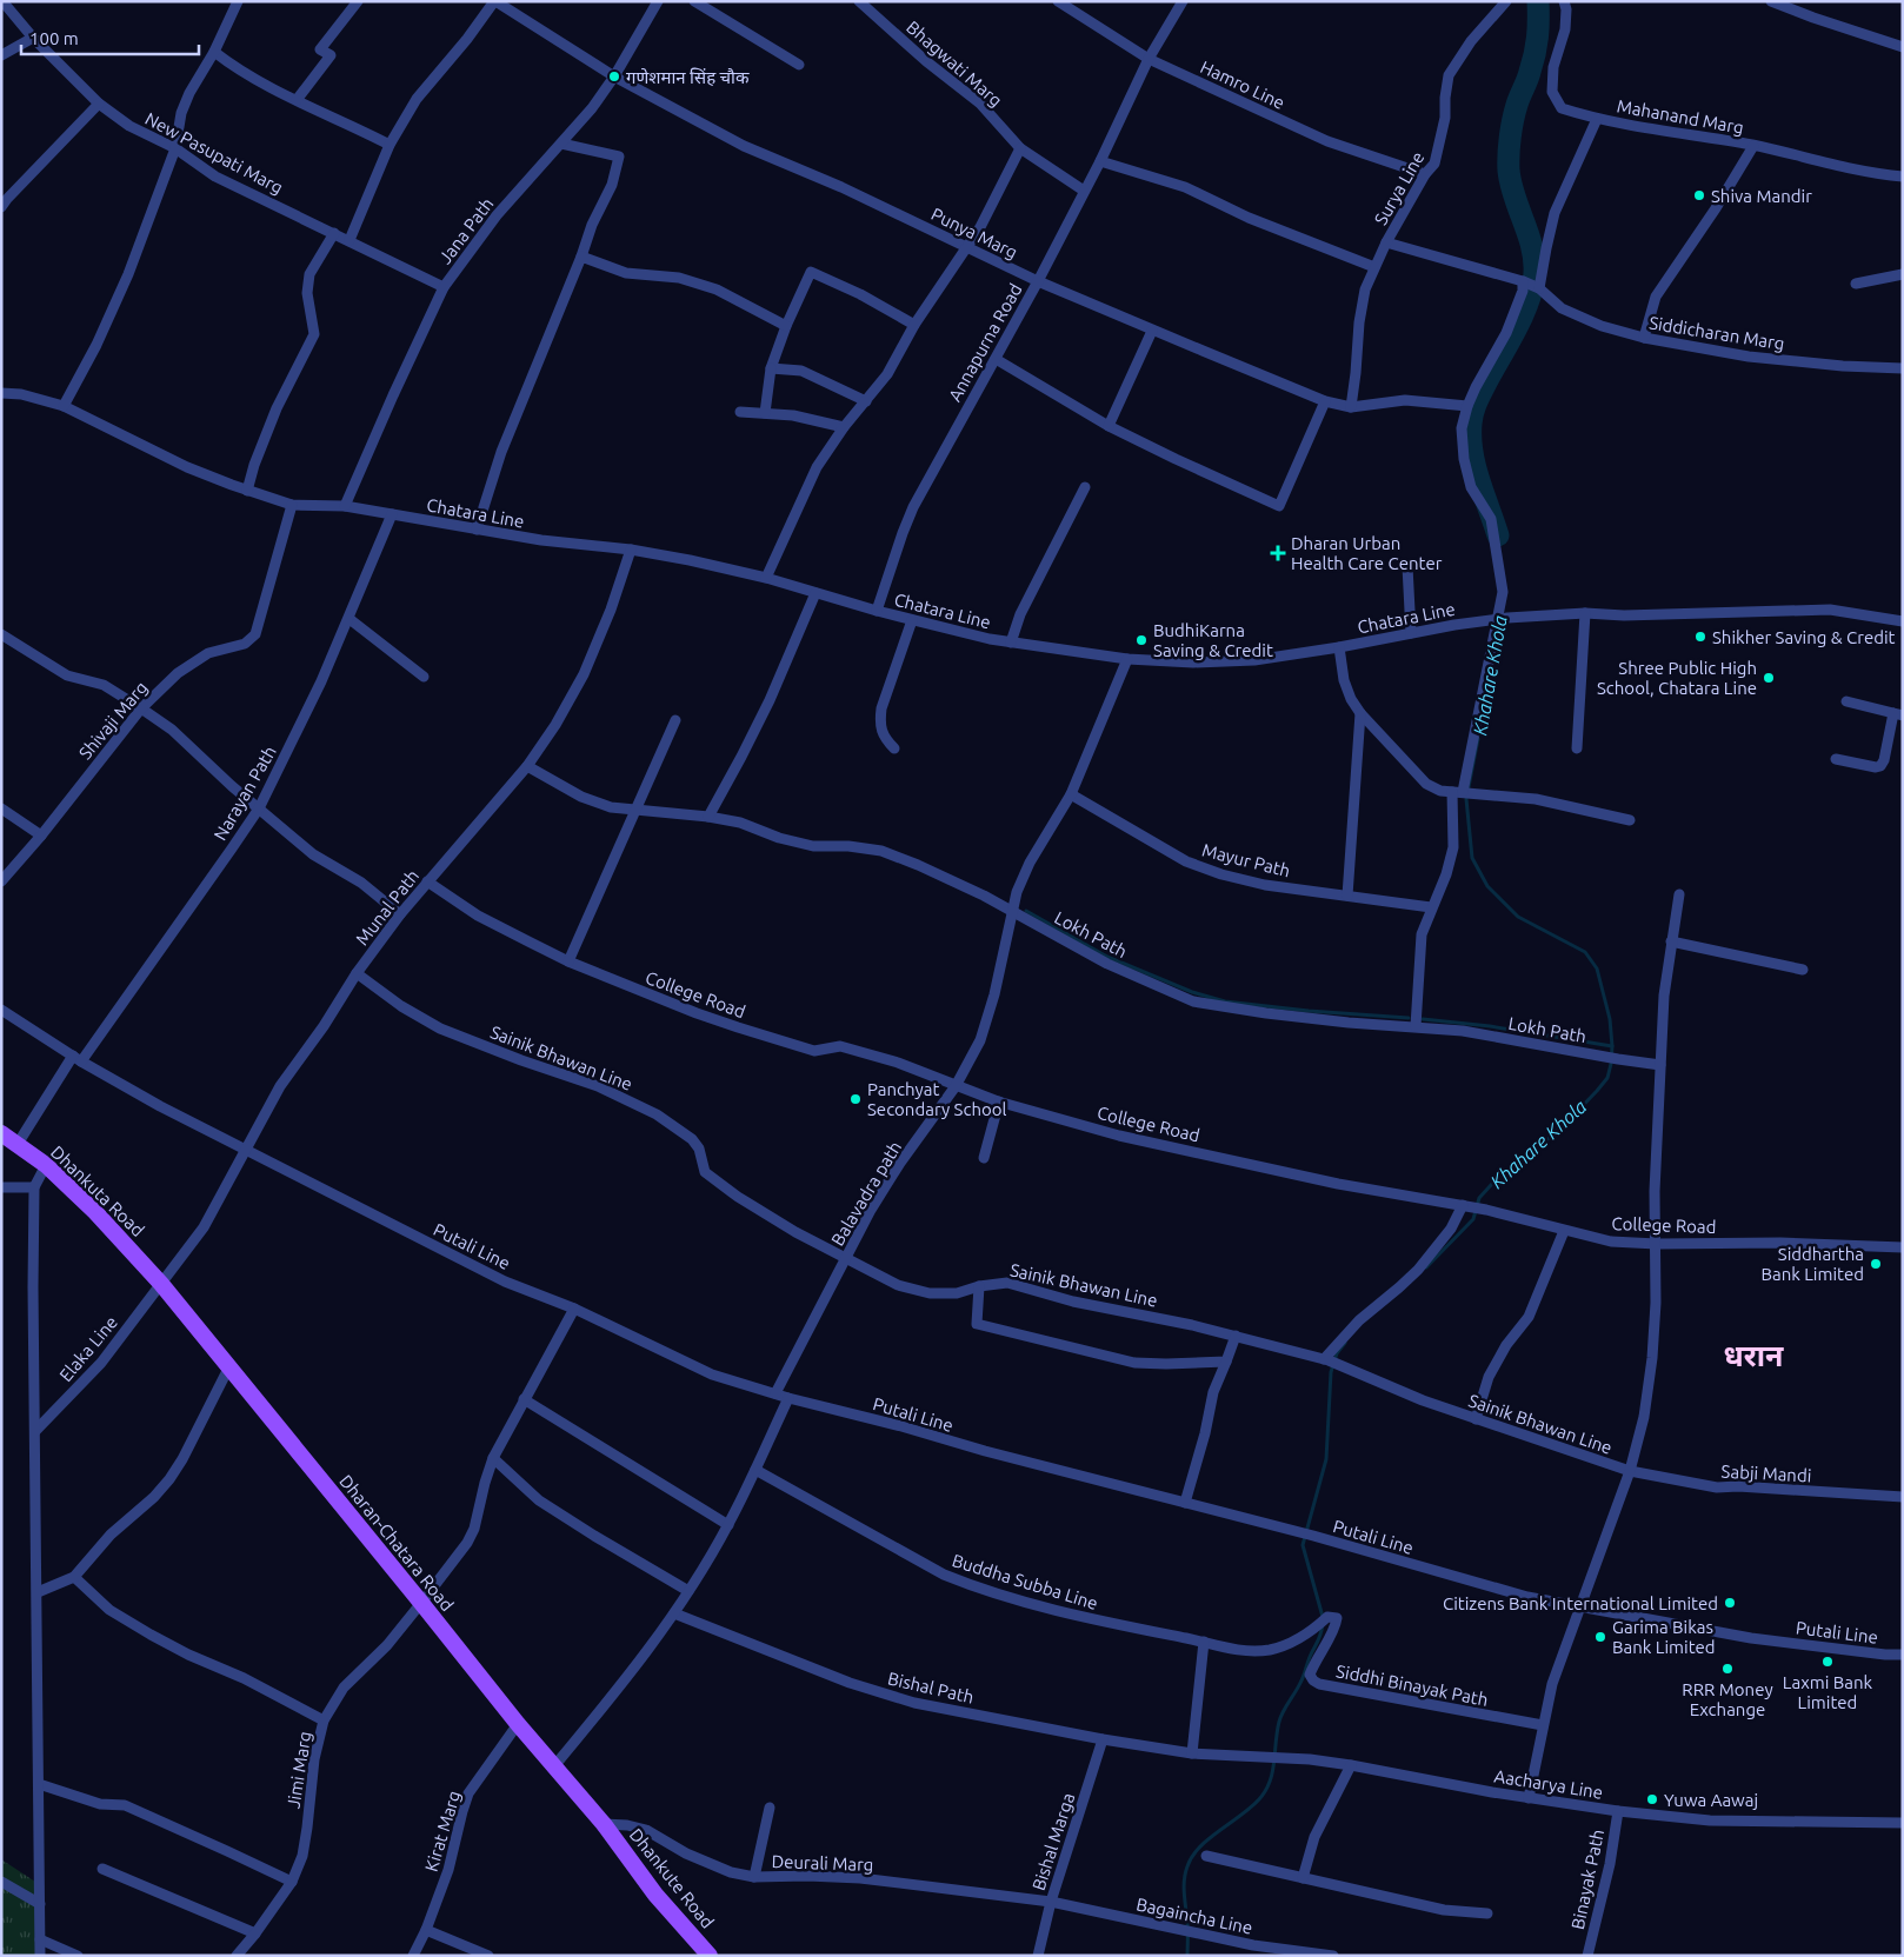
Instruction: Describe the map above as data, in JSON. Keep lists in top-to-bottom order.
{
  "streets": {
    "main road": ["Dhankuta Road", "Dharan-Chatara Road", "Dhankute Road"],
    "street": [
      "Bhagwati Marg",
      "Hamro Line",
      "Mahanand Marg",
      "New Pasupati Marg",
      "Surya Line",
      "Jana Path",
      "Punya Marg",
      "Siddicharan Marg",
      "Annapurna Road",
      "Chatara Line",
      "Shivaji Marg",
      "Narayan Path",
      "Mayur Path",
      "Munal Path",
      "Lokh Path",
      "College Road",
      "Sainik Bhawan Line",
      "Balavadra path",
      "Putali Line",
      "Elaka Line",
      "Sabji Mandi",
      "Buddha Subba Line",
      "Siddhi Binayak Path",
      "Bishal Path",
      "Jimi Marg",
      "Aacharya Line",
      "Kirat Marg",
      "Bishal Marga",
      "Deurali Marg",
      "Binayak Path",
      "Bagaincha Line"
    ]
  },
  "crossings": [
    ["Bhagwati Marg", "Annapurna Road"],
    ["Hamro Line", "Surya Line"],
    ["Hamro Line", "Annapurna Road"],
    ["New Pasupati Marg", "Jana Path"],
    ["Surya Line", "Punya Marg"],
    ["Jana Path", "Punya Marg"],
    ["Jana Path", "Chatara Line"],
    ["Punya Marg", "Annapurna Road"],
    ["Annapurna Road", "Chatara Line"],
    ["Chatara Line", "Shivaji Marg"],
    ["Chatara Line", "Narayan Path"],
    ["Chatara Line", "Munal Path"],
    ["Chatara Line", "Balavadra path"],
    ["Narayan Path", "Dhankuta Road"],
    ["Narayan Path", "Putali Line"],
    ["Mayur Path", "Balavadra path"],
    ["Munal Path", "Lokh Path"],
    ["Munal Path", "College Road"],
    ["Munal Path", "Sainik Bhawan Line"],
    ["Munal Path", "Dhankuta Road"],
    ["Munal Path", "Putali Line"],
    ["Munal Path", "Elaka Line"],
    ["Munal Path", "Dharan-Chatara Road"],
    ["Lokh Path", "Balavadra path"],
    ["College Road", "Balavadra path"],
    ["Sainik Bhawan Line", "Balavadra path"],
    ["Sainik Bhawan Line", "Sabji Mandi"],
    ["Dhankuta Road", "Elaka Line"],
    ["Dhankuta Road", "Dharan-Chatara Road"],
    ["Balavadra path", "Putali Line"],
    ["Putali Line", "Jimi Marg"],
    ["Elaka Line", "Dharan-Chatara Road"],
    ["Dharan-Chatara Road", "Jimi Marg"],
    ["Dharan-Chatara Road", "Kirat Marg"],
    ["Dharan-Chatara Road", "Deurali Marg"],
    ["Dharan-Chatara Road", "Dhankute Road"],
    ["Buddha Subba Line", "Siddhi Binayak Path"],
    ["Bishal Path", "Aacharya Line"],
    ["Bishal Path", "Bishal Marga"],
    ["Aacharya Line", "Binayak Path"],
    ["Bishal Marga", "Deurali Marg"],
    ["Bishal Marga", "Bagaincha Line"],
    ["Deurali Marg", "Dhankute Road"],
    ["Deurali Marg", "Bagaincha Line"]
  ],
  "districts": ["धरान"],
  "water": ["Khahare Khola"],
  "places": {
    "other": [
      "गणेशमान सिंह चौक",
      "Shiva Mandir",
      "Shikher Saving & Credit",
      "BudhiKarna Saving & Credit",
      "Shree Public High School, Chatara Line",
      "Panchyat Secondary School",
      "Siddhartha Bank Limited",
      "Citizens Bank International Limited",
      "Garima Bikas Bank Limited",
      "Laxmi Bank Limited",
      "RRR Money Exchange",
      "Yuwa Aawaj"
    ],
    "health": ["Dharan Urban Health Care Center"]
  },
  "scale_bar": "100 m"
}
